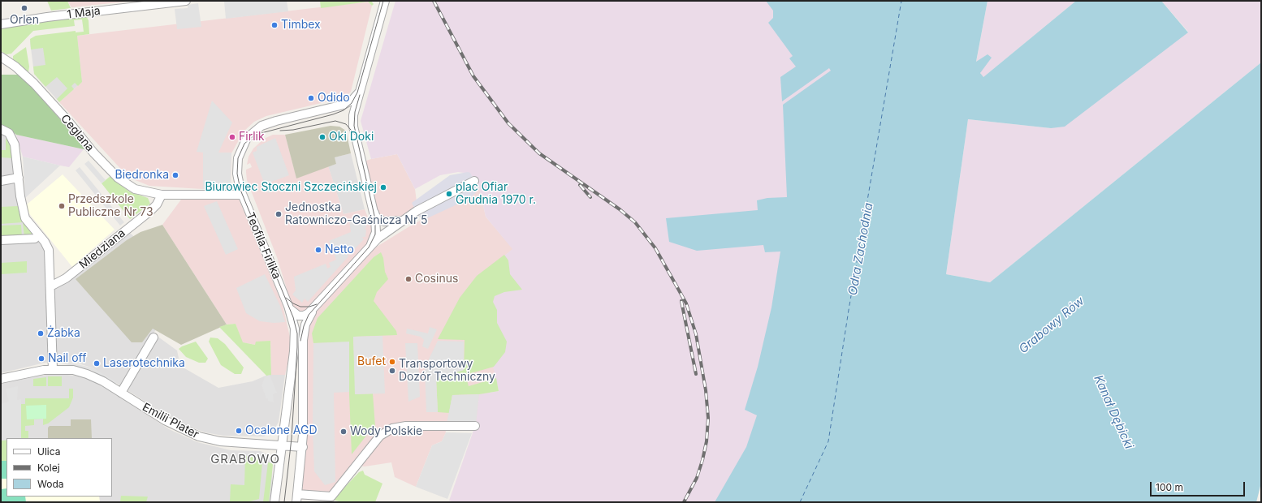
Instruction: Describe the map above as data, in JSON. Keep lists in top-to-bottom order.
{
  "streets": {
    "street": [
      "1 Maja",
      "Ceglana",
      "Teofila Firlika",
      "Miedziana",
      "Emilii Plater"
    ]
  },
  "crossings": [
    ["Ceglana", "Miedziana"],
    ["Teofila Firlika", "Emilii Plater"]
  ],
  "districts": ["GRABOWO"],
  "water": ["Odra Zachodnia", "Grabowy Rów", "Kanał Dębicki"],
  "places": [
    "Orlen",
    "Timbex",
    "Odido",
    "Firlik",
    "Oki Doki",
    "Biedronka",
    "Biurowiec Stoczni Szczecińskiej",
    "plac Ofiar Grudnia 1970 r.",
    "Przedszkole Publiczne Nr 73",
    "Jednostka Ratowniczo-Gaśnicza Nr 5",
    "Netto",
    "Cosinus",
    "Żabka",
    "Nail off",
    "Bufet",
    "Laserotechnika",
    "Transportowy Dozór Techniczny",
    "Ocalone AGD",
    "Wody Polskie"
  ],
  "legend": ["Ulica", "Kolej", "Woda"],
  "scale_bar": "100 m"
}
